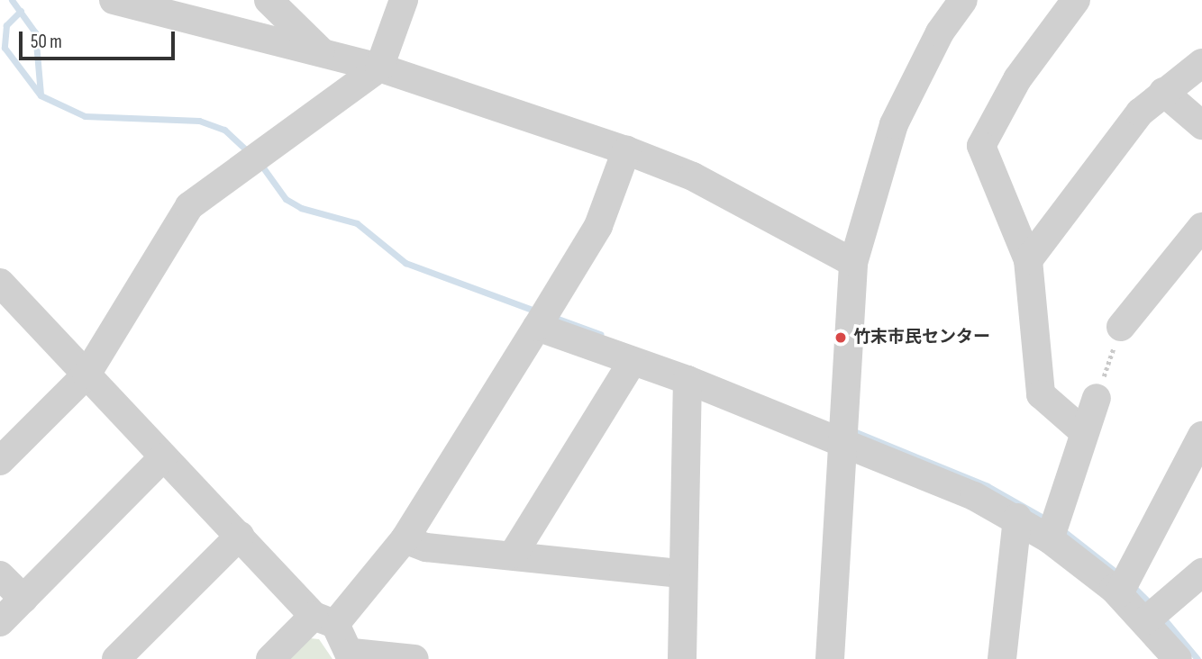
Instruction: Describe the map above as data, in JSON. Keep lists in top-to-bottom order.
{
  "places": ["竹末市民センター"],
  "scale_bar": "50 m"
}
